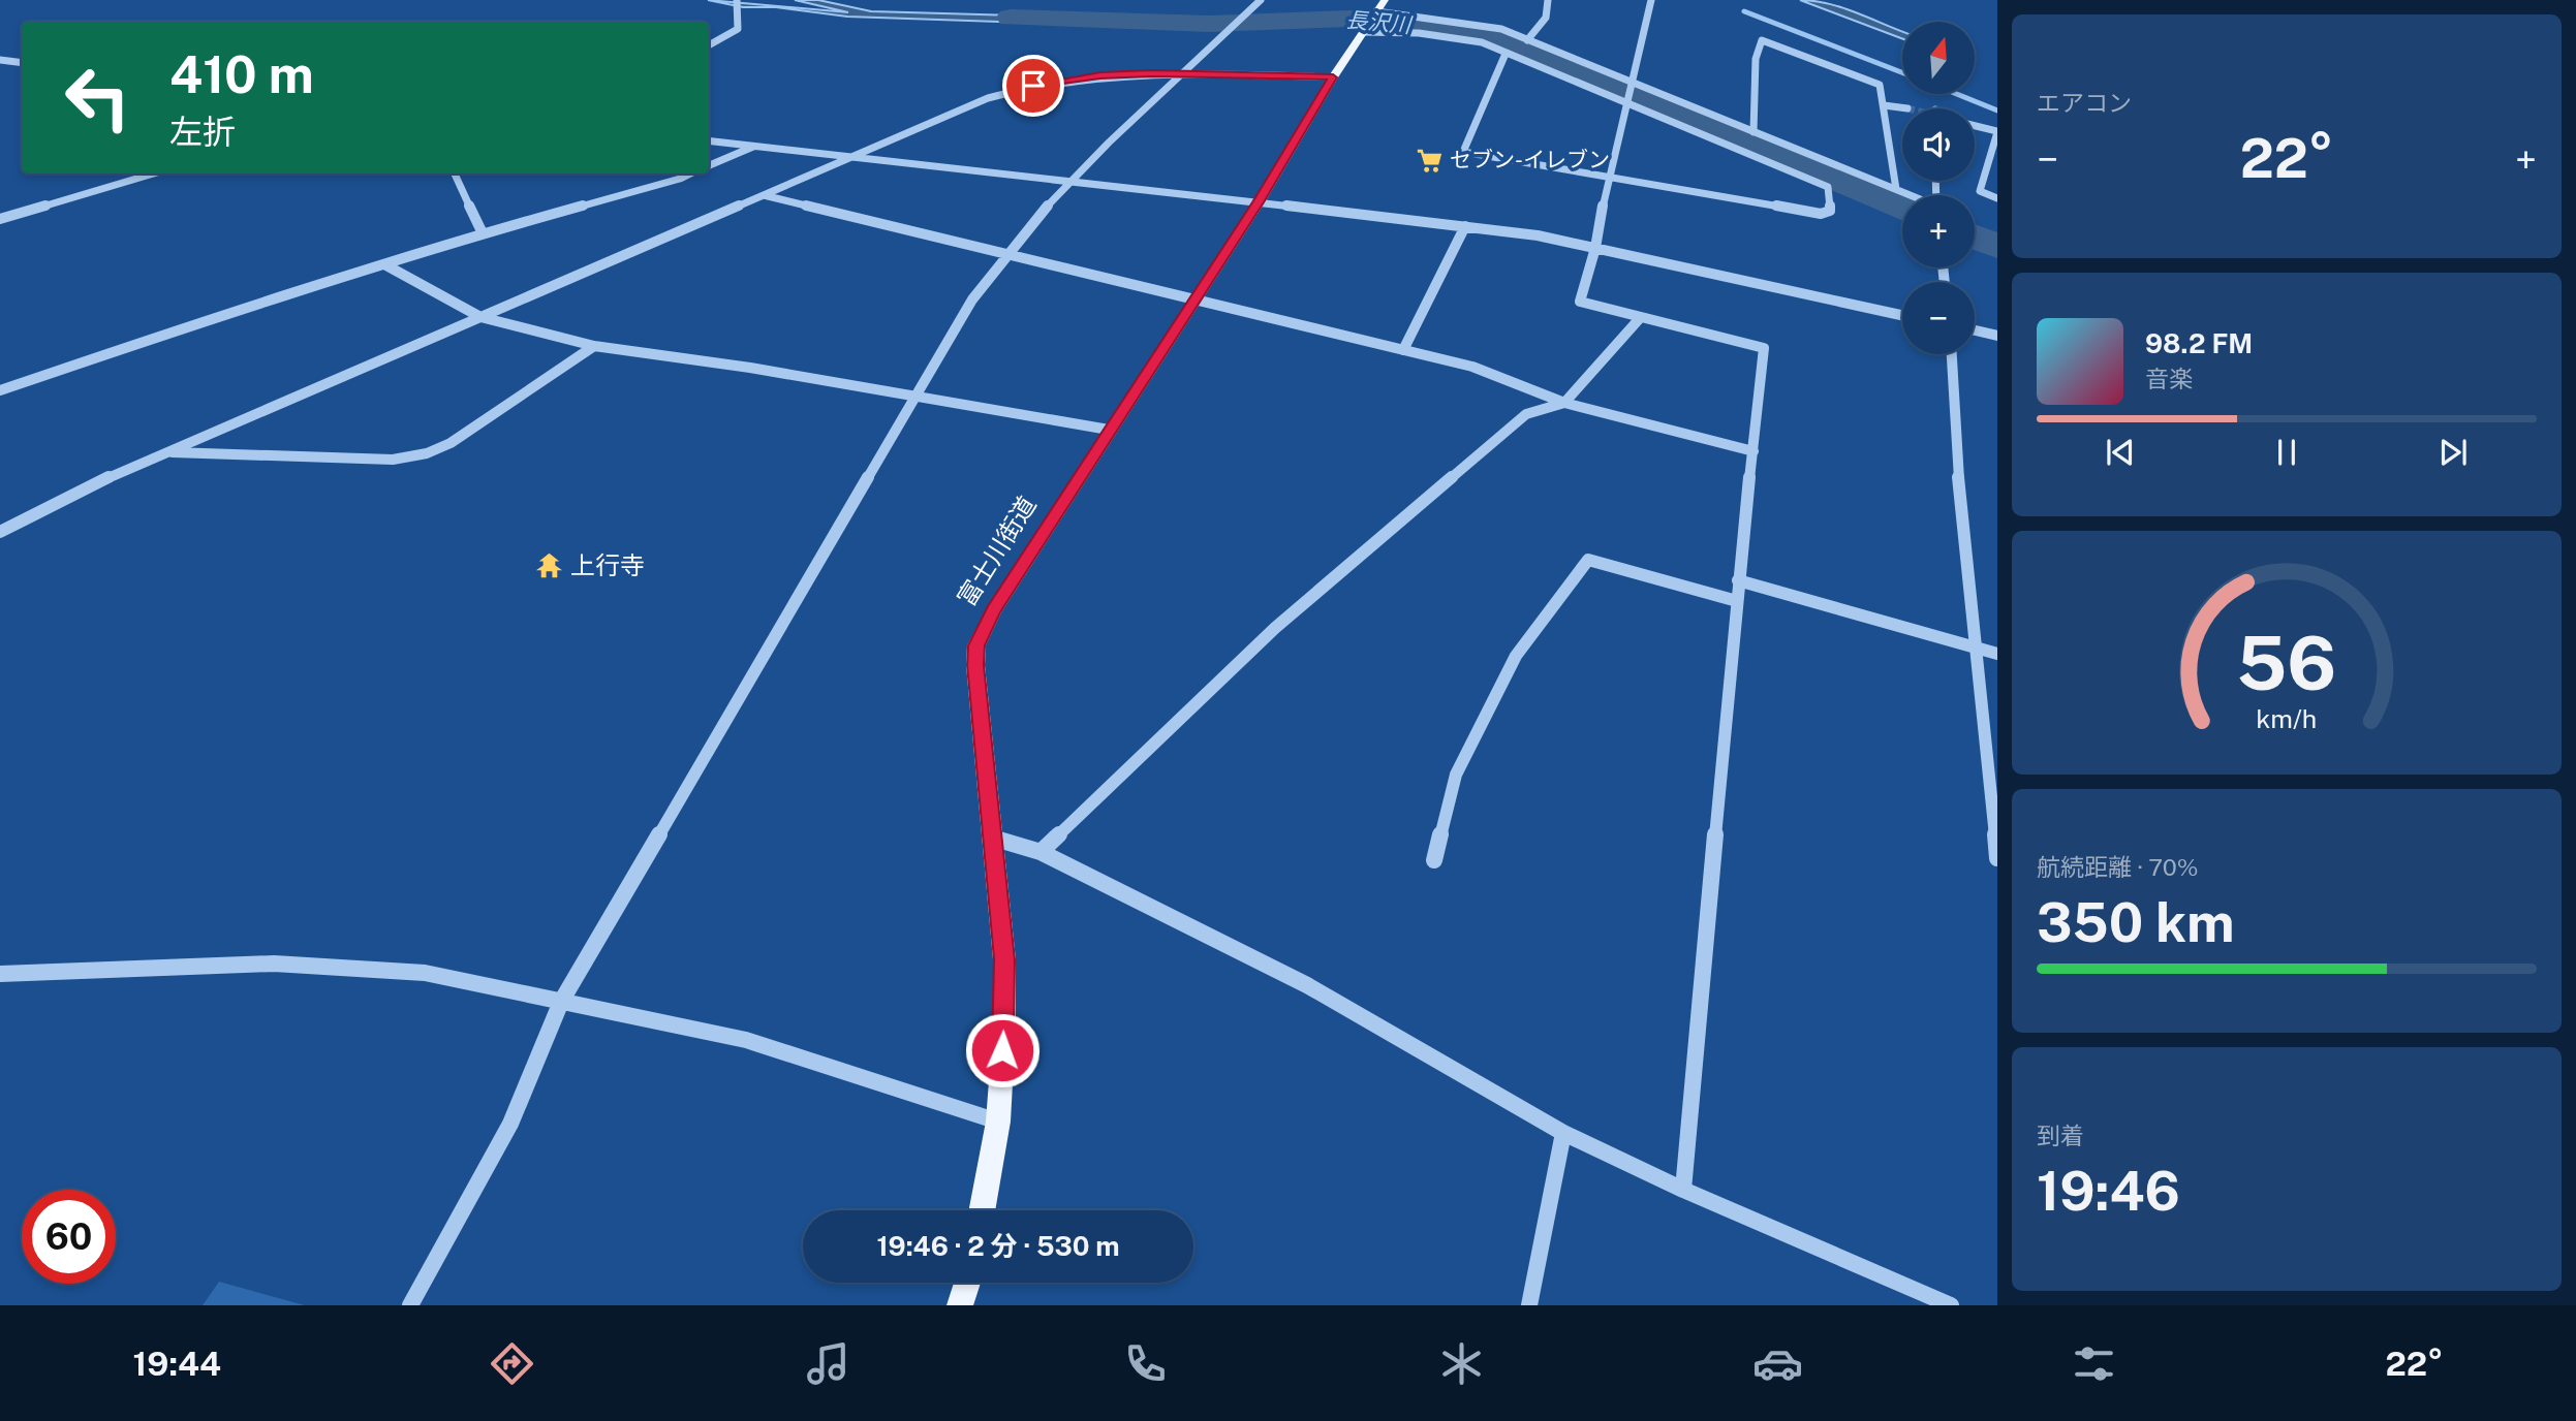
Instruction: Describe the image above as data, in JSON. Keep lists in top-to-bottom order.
{
  "streets": {
    "main road": ["富士川街道"]
  },
  "water": ["長沢川"],
  "places": {
    "supermarket": ["セブン-イレブン"],
    "temple": ["上行寺"]
  },
  "north": "top",
  "page": {
    "tile": [
      "エアコン",
      ["航続距離 · 70%", "350 km"],
      ["到着", "19:46"]
    ],
    "map_buttons": ["+", "−"],
    "turn": ["410 m", "左折"],
    "heat": ["−", "22°", "+"],
    "song": ["98.2 FM", "音楽"],
    "limit": "60",
    "trip": "19:46 · 2 分 · 530 m",
    "tabs": ["19:44", "22°"],
    "gauge": ["56", "km/h"]
  }
}
